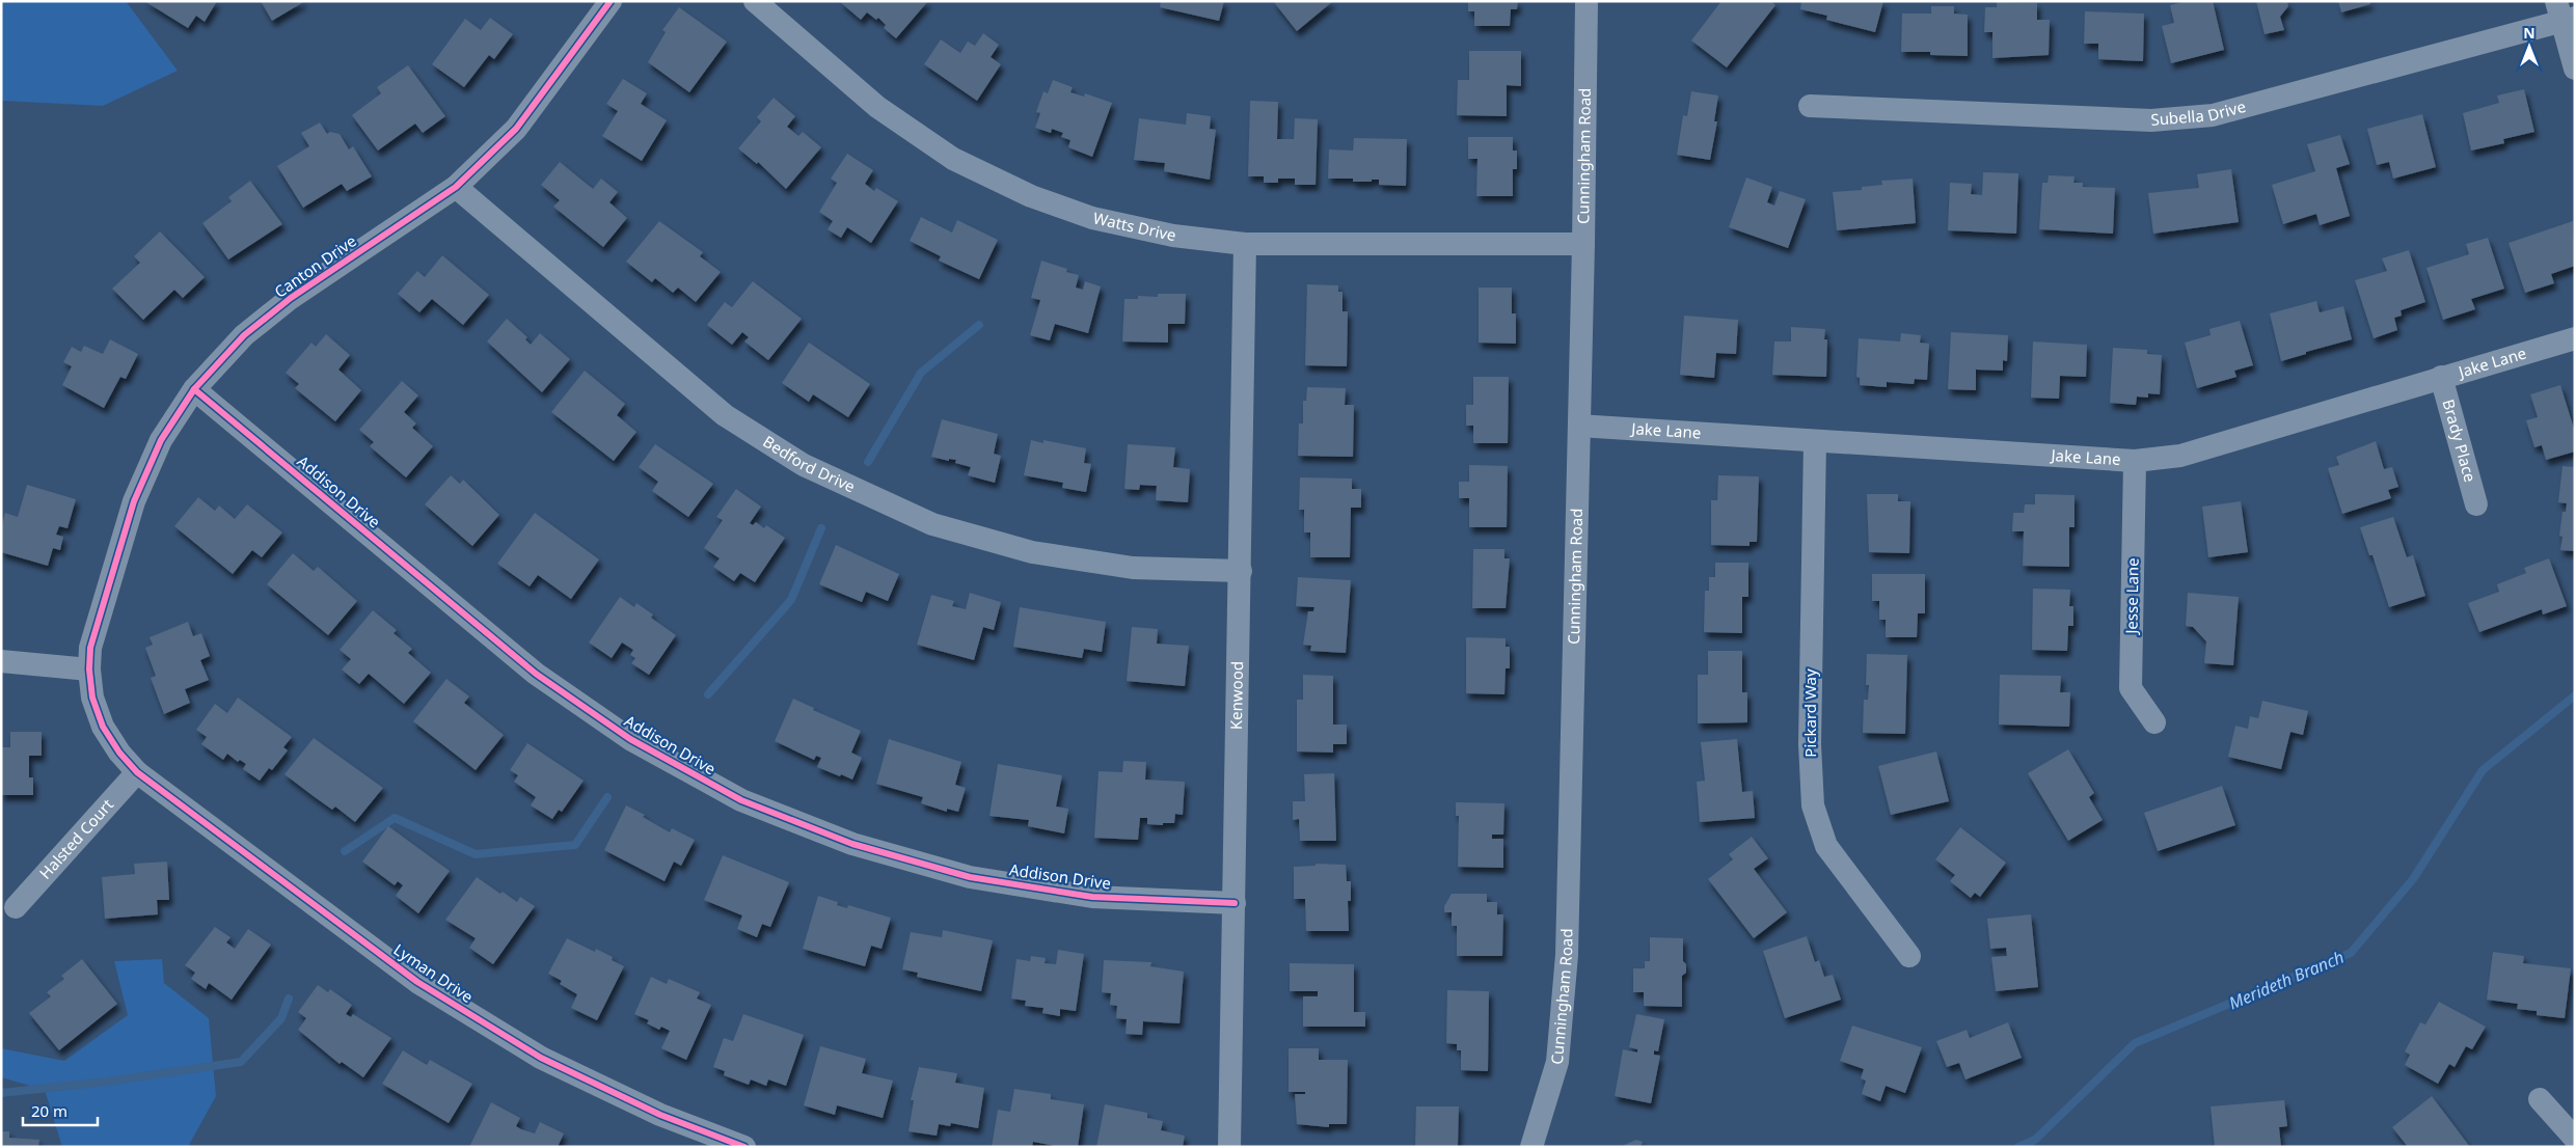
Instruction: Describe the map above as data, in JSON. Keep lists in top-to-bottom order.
{
  "streets": {
    "street": [
      "Subella Drive",
      "Cunningham Road",
      "Watts Drive",
      "Canton Drive",
      "Jake Lane",
      "Brady Place",
      "Bedford Drive",
      "Addison Drive",
      "Jesse Lane",
      "Kenwood",
      "Pickard Way",
      "Halsted Court",
      "Lyman Drive"
    ]
  },
  "crossings": [
    ["Cunningham Road", "Watts Drive"],
    ["Cunningham Road", "Jake Lane"],
    ["Watts Drive", "Kenwood"],
    ["Canton Drive", "Bedford Drive"],
    ["Canton Drive", "Addison Drive"],
    ["Canton Drive", "Halsted Court"],
    ["Canton Drive", "Lyman Drive"],
    ["Jake Lane", "Brady Place"],
    ["Jake Lane", "Jesse Lane"],
    ["Jake Lane", "Pickard Way"],
    ["Bedford Drive", "Kenwood"],
    ["Addison Drive", "Kenwood"],
    ["Halsted Court", "Lyman Drive"]
  ],
  "water": ["Merideth Branch"],
  "scale_bar": "20 m",
  "north": "top"
}
